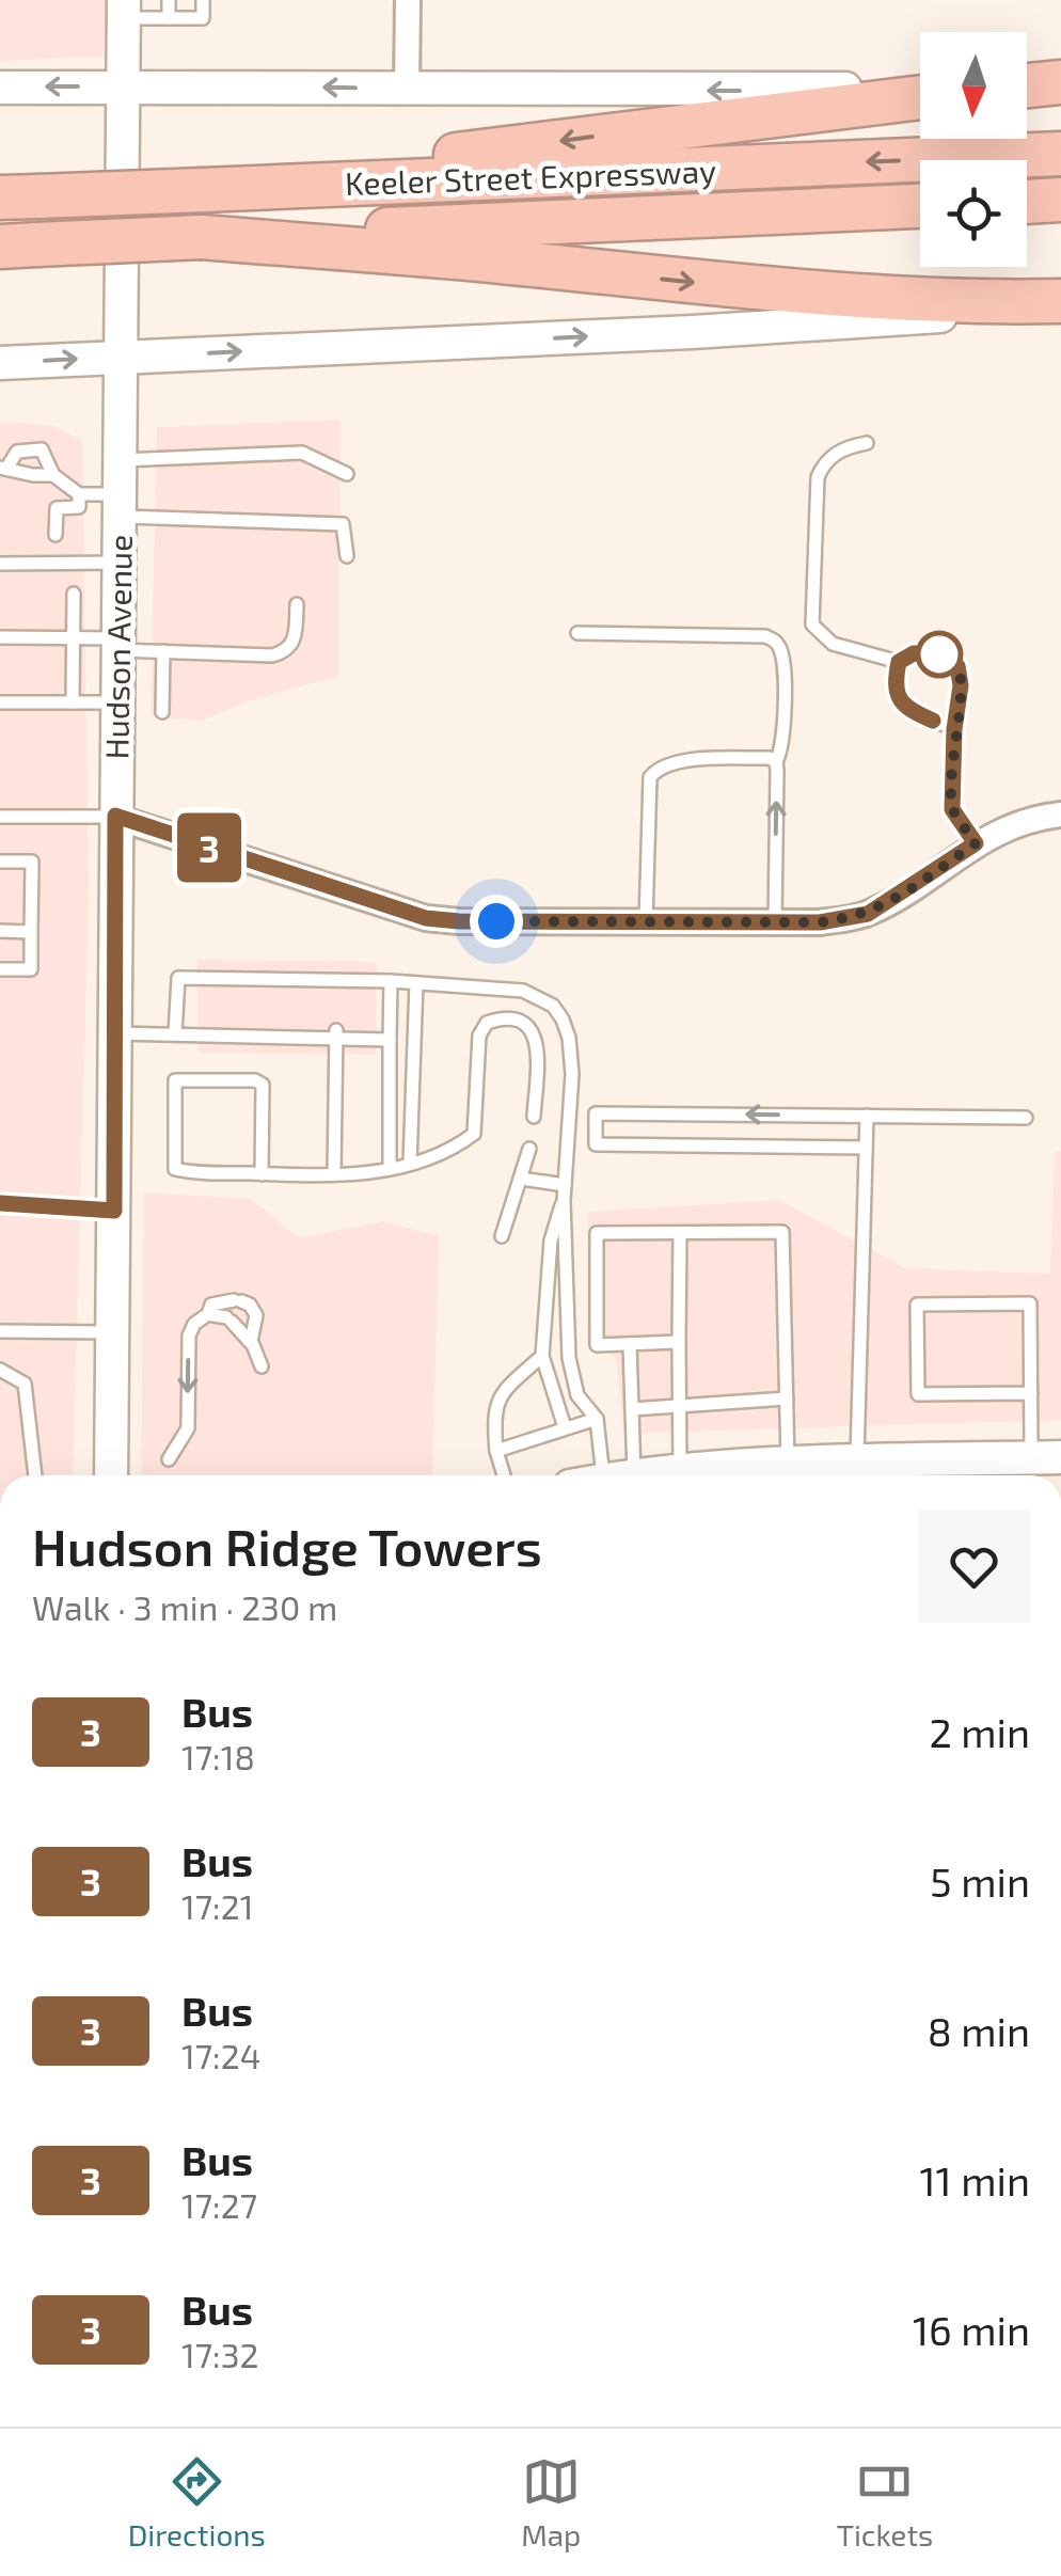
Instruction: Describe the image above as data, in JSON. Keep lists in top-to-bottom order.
{
  "streets": {
    "highway": ["Keeler Street Expressway"],
    "main road": ["Hudson Avenue"]
  },
  "lines": ["bus line 3"],
  "north": "bottom",
  "page": {
    "on_map": "3",
    "heading": ["Hudson Ridge Towers", "Walk · 3 min · 230 m"],
    "list": [
      {
        "mark": "3",
        "name": "Bus",
        "note": "17:18",
        "value": "2 min"
      },
      {
        "mark": "3",
        "name": "Bus",
        "note": "17:21",
        "value": "5 min"
      },
      {
        "mark": "3",
        "name": "Bus",
        "note": "17:24",
        "value": "8 min"
      },
      {
        "mark": "3",
        "name": "Bus",
        "note": "17:27",
        "value": "11 min"
      },
      {
        "mark": "3",
        "name": "Bus",
        "note": "17:32",
        "value": "16 min"
      }
    ],
    "tabs": ["Directions", "Map", "Tickets"]
  }
}
